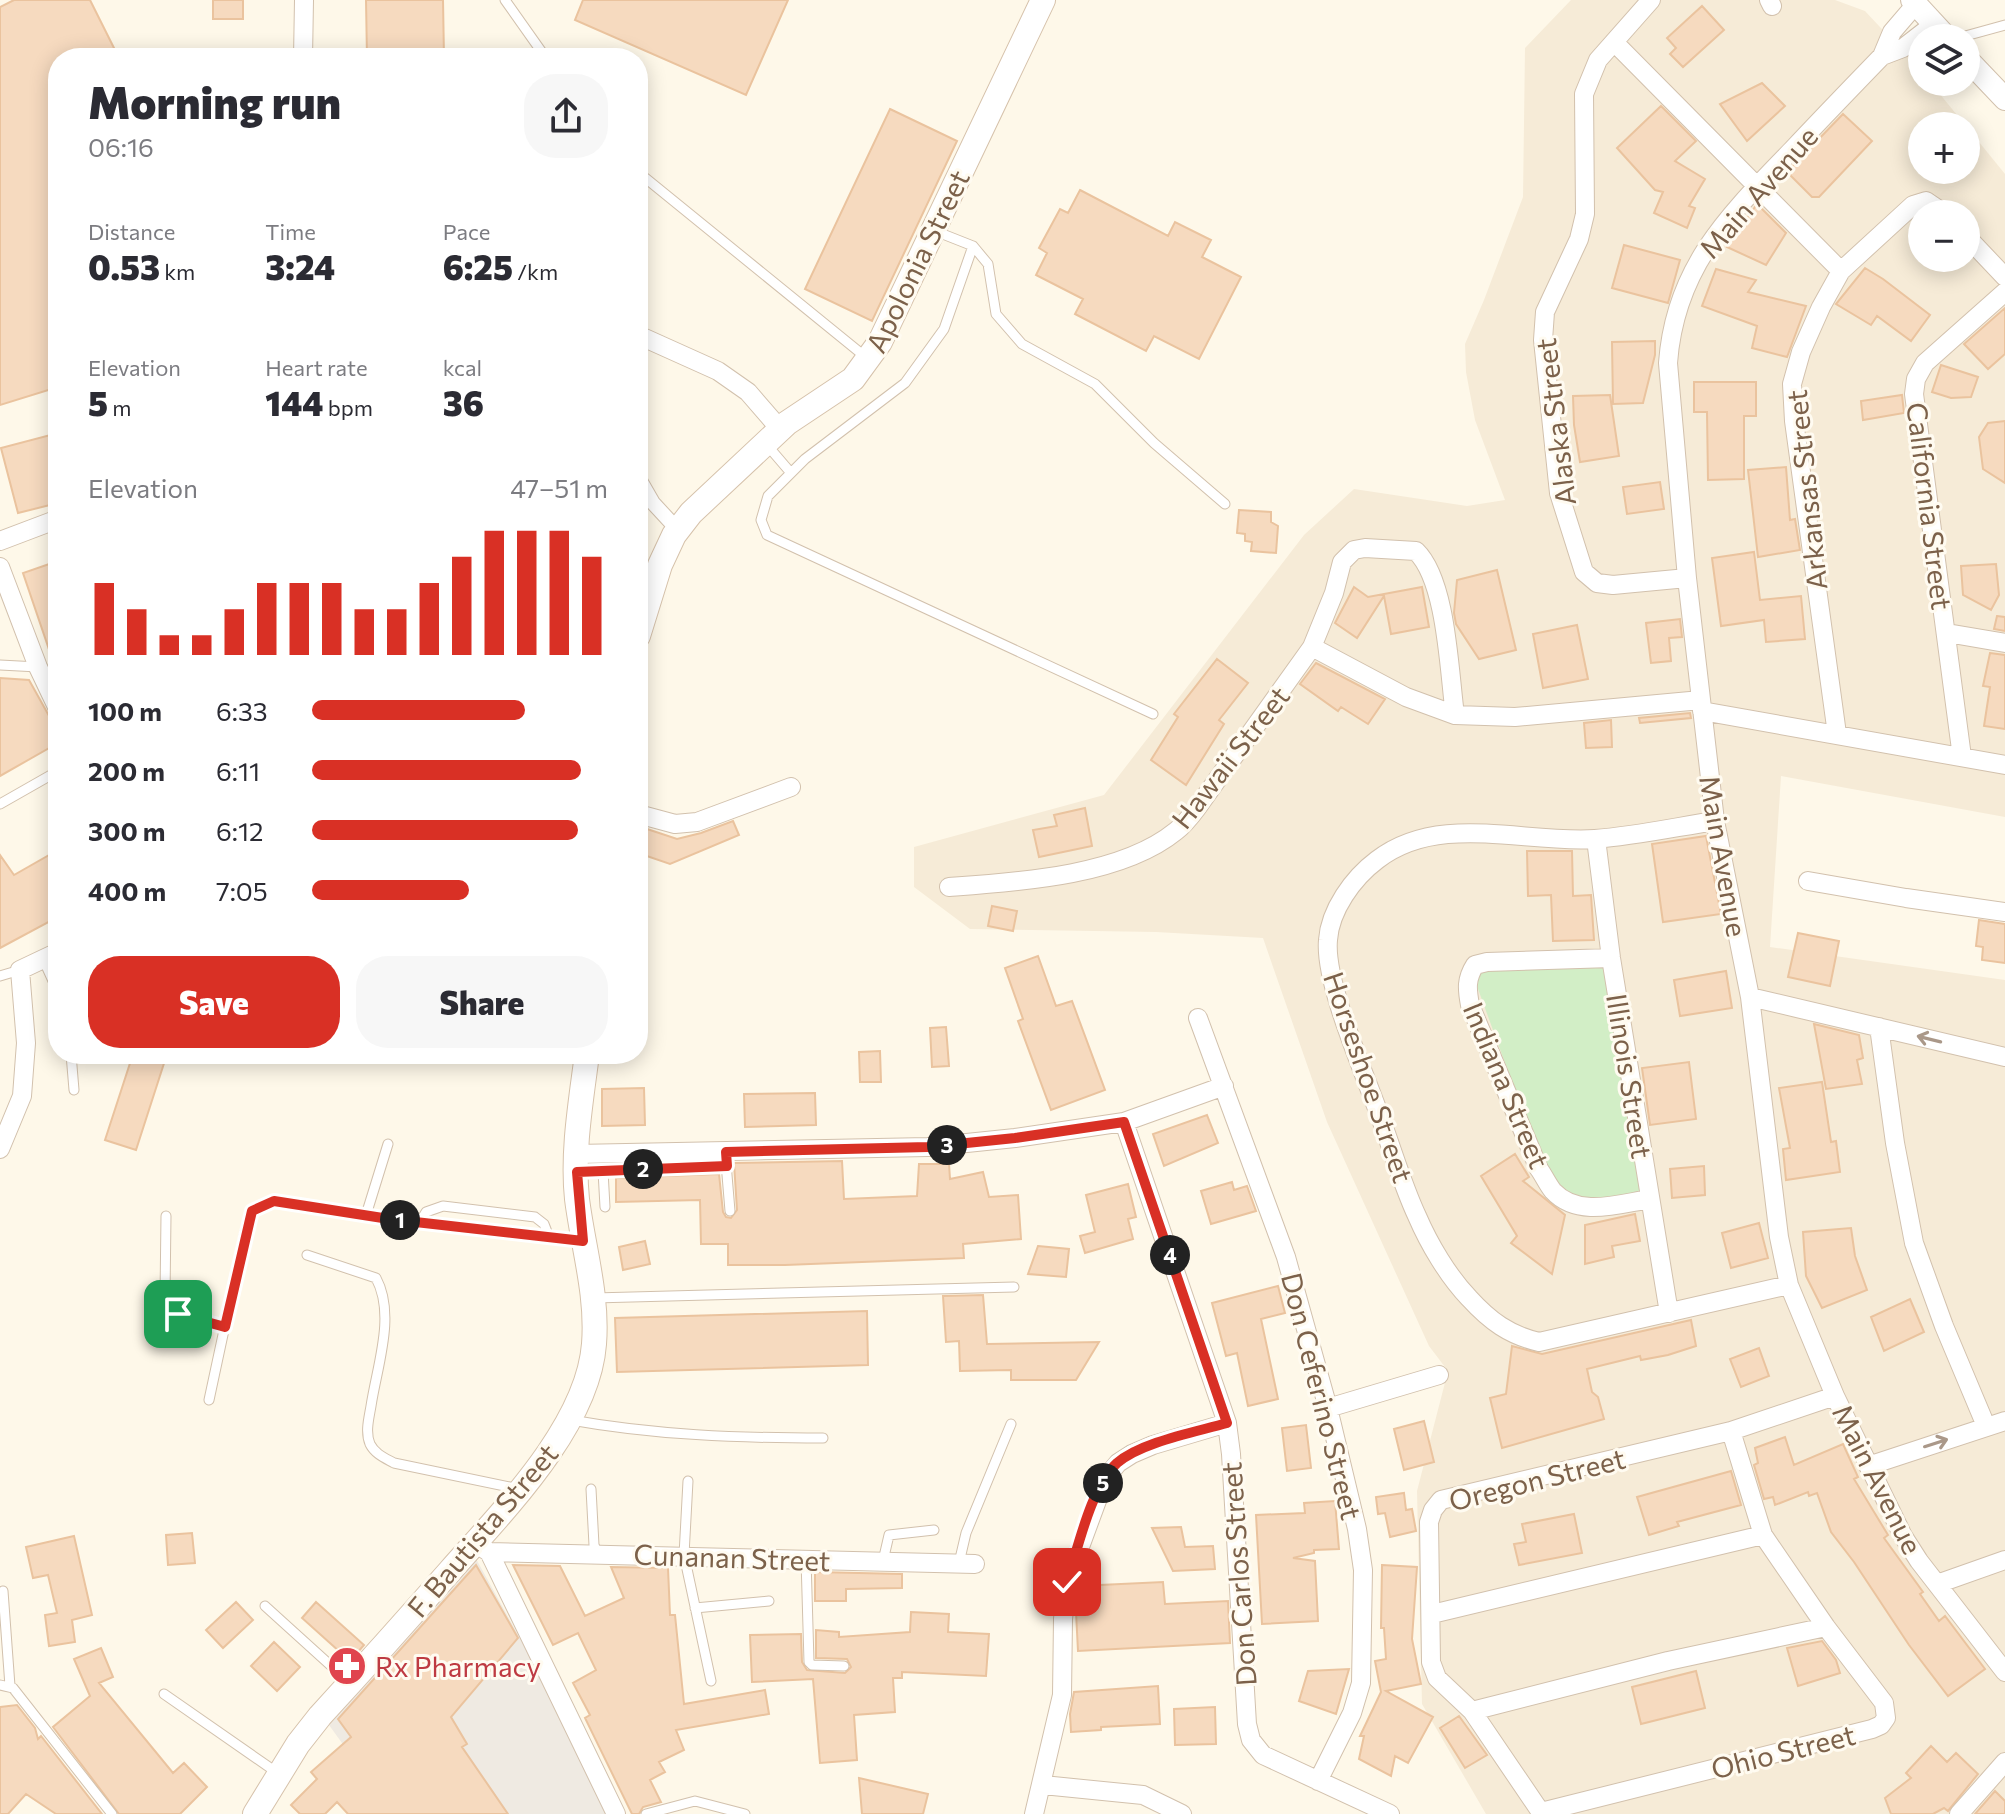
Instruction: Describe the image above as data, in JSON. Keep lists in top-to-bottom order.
{
  "streets": {
    "main road": ["Apolonia Street", "F. Bautista Street"],
    "street": [
      "Main Avenue",
      "Alaska Street",
      "Arkansas Street",
      "California Street",
      "Hawaii Street",
      "Illinois Street",
      "Horseshoe Street",
      "Indiana Street",
      "Don Ceferino Street",
      "Oregon Street",
      "Cunanan Street",
      "Don Carlos Street",
      "Ohio Street"
    ]
  },
  "crossings": [
    ["Main Avenue", "Alaska Street"],
    ["Main Avenue", "Horseshoe Street"],
    ["Main Avenue", "Oregon Street"],
    ["Illinois Street", "Horseshoe Street"],
    ["Illinois Street", "Indiana Street"],
    ["Don Ceferino Street", "Don Carlos Street"],
    ["Oregon Street", "Ohio Street"],
    ["F. Bautista Street", "Cunanan Street"]
  ],
  "places": {
    "pharmacy": ["Rx Pharmacy"]
  },
  "page": {
    "map_buttons": ["+", "−"],
    "heading": ["Morning run", "06:16"],
    "stats": [
      ["Distance", "0.53 km"],
      ["Time", "3:24"],
      ["Pace", "6:25 /km"],
      ["Elevation", "5 m"],
      ["Heart rate", "144 bpm"],
      ["kcal", "36"]
    ],
    "chart": ["Elevation", "47–51 m"],
    "list": [
      {
        "name": "100 m",
        "note": "6:33"
      },
      {
        "name": "200 m",
        "note": "6:11"
      },
      {
        "name": "300 m",
        "note": "6:12"
      },
      {
        "name": "400 m",
        "note": "7:05"
      }
    ],
    "buttons": ["Save", "Share"],
    "pins": [
      "3",
      "2",
      "1",
      "4",
      "5"
    ]
  }
}
